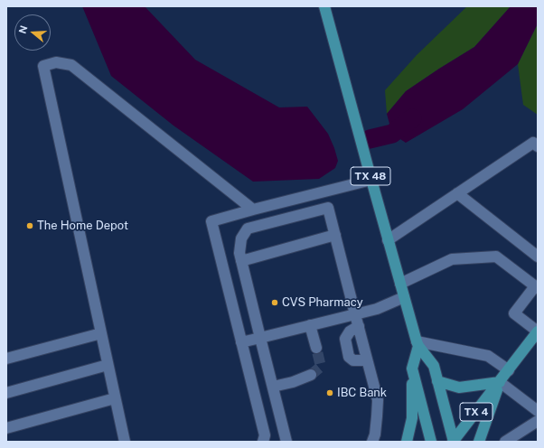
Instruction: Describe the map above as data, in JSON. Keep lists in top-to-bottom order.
{
  "streets": {
    "main road": ["TX 48", "TX 4"]
  },
  "crossings": [
    ["TX 48", "TX 4"]
  ],
  "places": ["The Home Depot", "CVS Pharmacy", "IBC Bank"],
  "north": "left"
}
